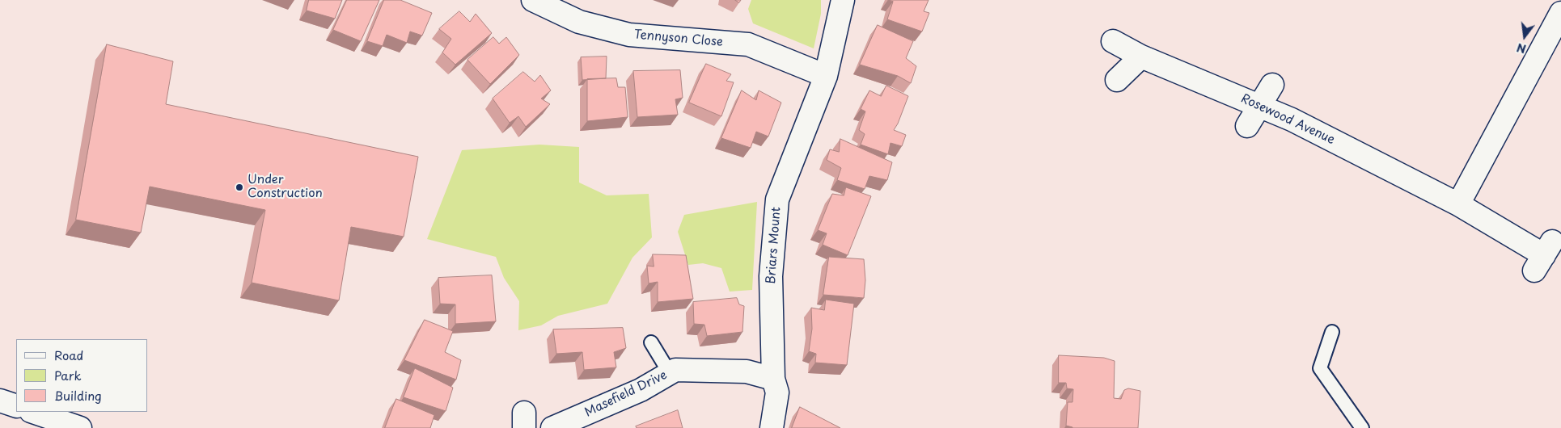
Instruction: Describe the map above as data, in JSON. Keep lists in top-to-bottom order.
{
  "streets": {
    "street": [
      "Tennyson Close",
      "Rosewood Avenue",
      "Briars Mount",
      "Masefield Drive"
    ]
  },
  "crossings": [
    ["Tennyson Close", "Briars Mount"],
    ["Briars Mount", "Masefield Drive"]
  ],
  "places": ["Under Construction"],
  "legend": ["Road", "Park", "Building"],
  "north": "bottom"
}
